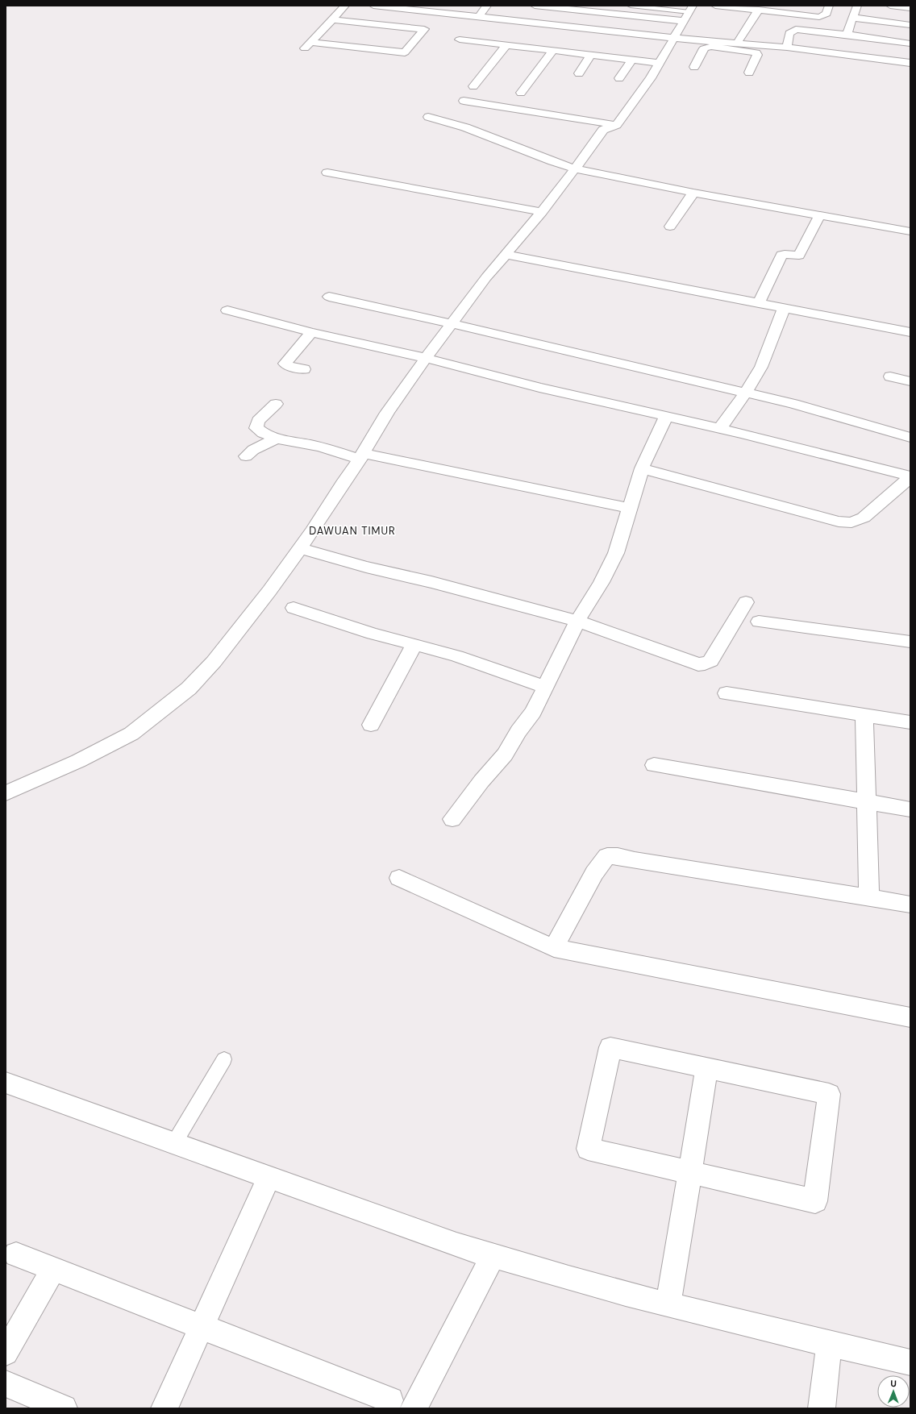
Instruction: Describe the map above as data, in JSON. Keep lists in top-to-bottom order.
{
  "districts": ["DAWUAN TIMUR"],
  "north": "top"
}
